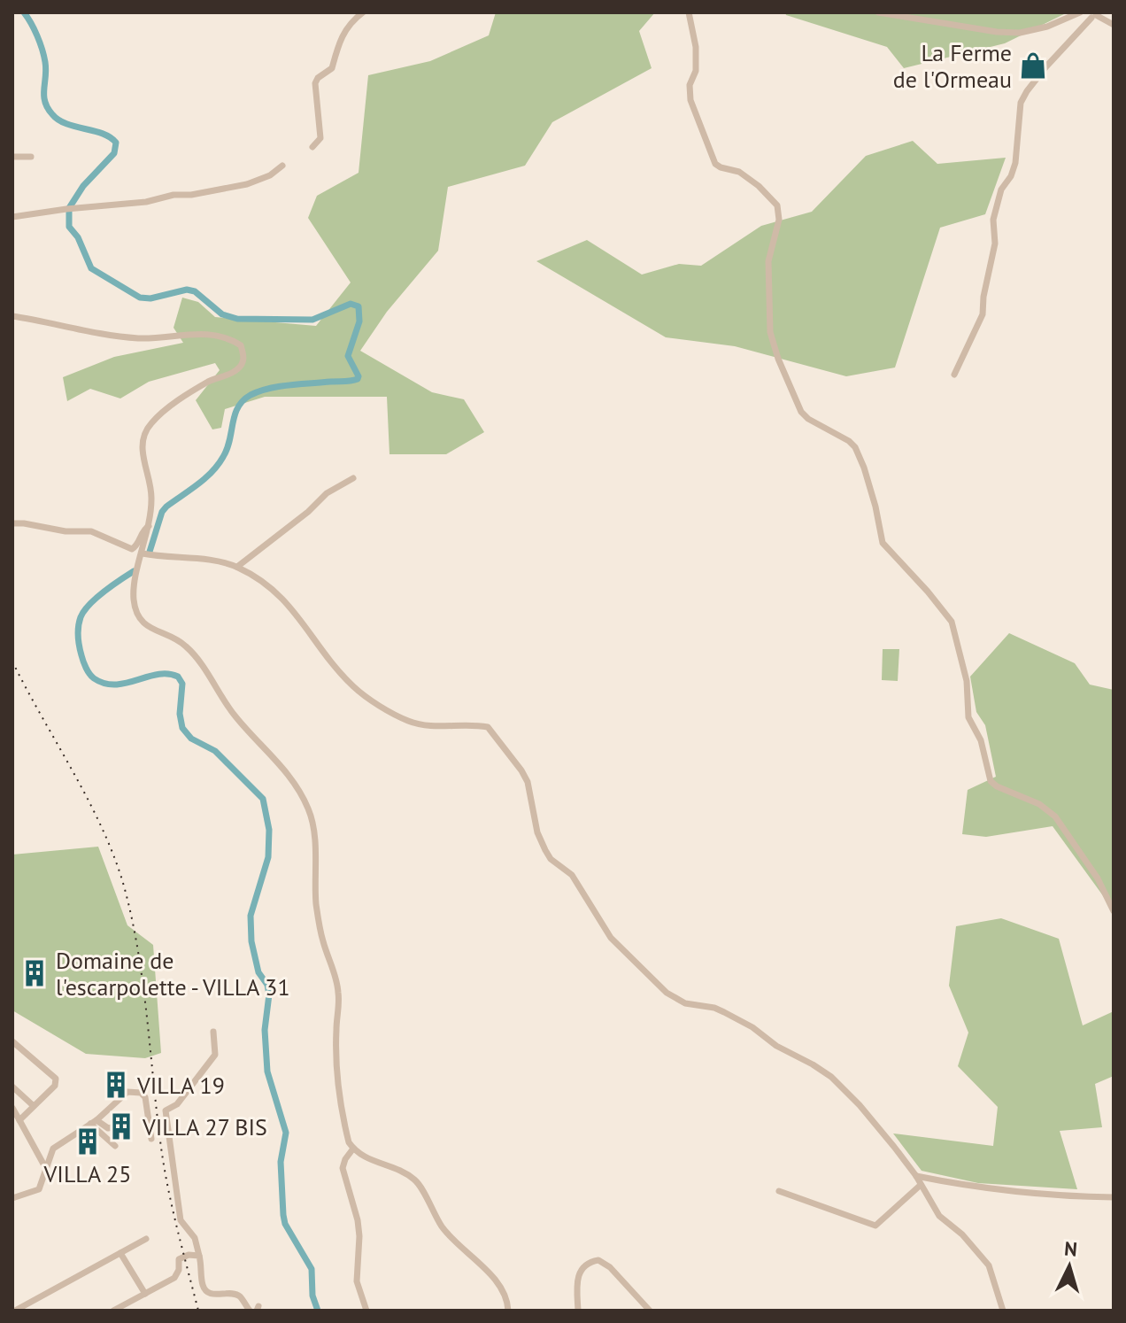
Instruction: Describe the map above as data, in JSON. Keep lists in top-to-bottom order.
{
  "places": {
    "shop": ["La Ferme de l'Ormeau"],
    "building": [
      "Domaine de l'escarpolette - VILLA 31",
      "VILLA 19",
      "VILLA 27 BIS",
      "VILLA 25"
    ]
  },
  "north": "top"
}
